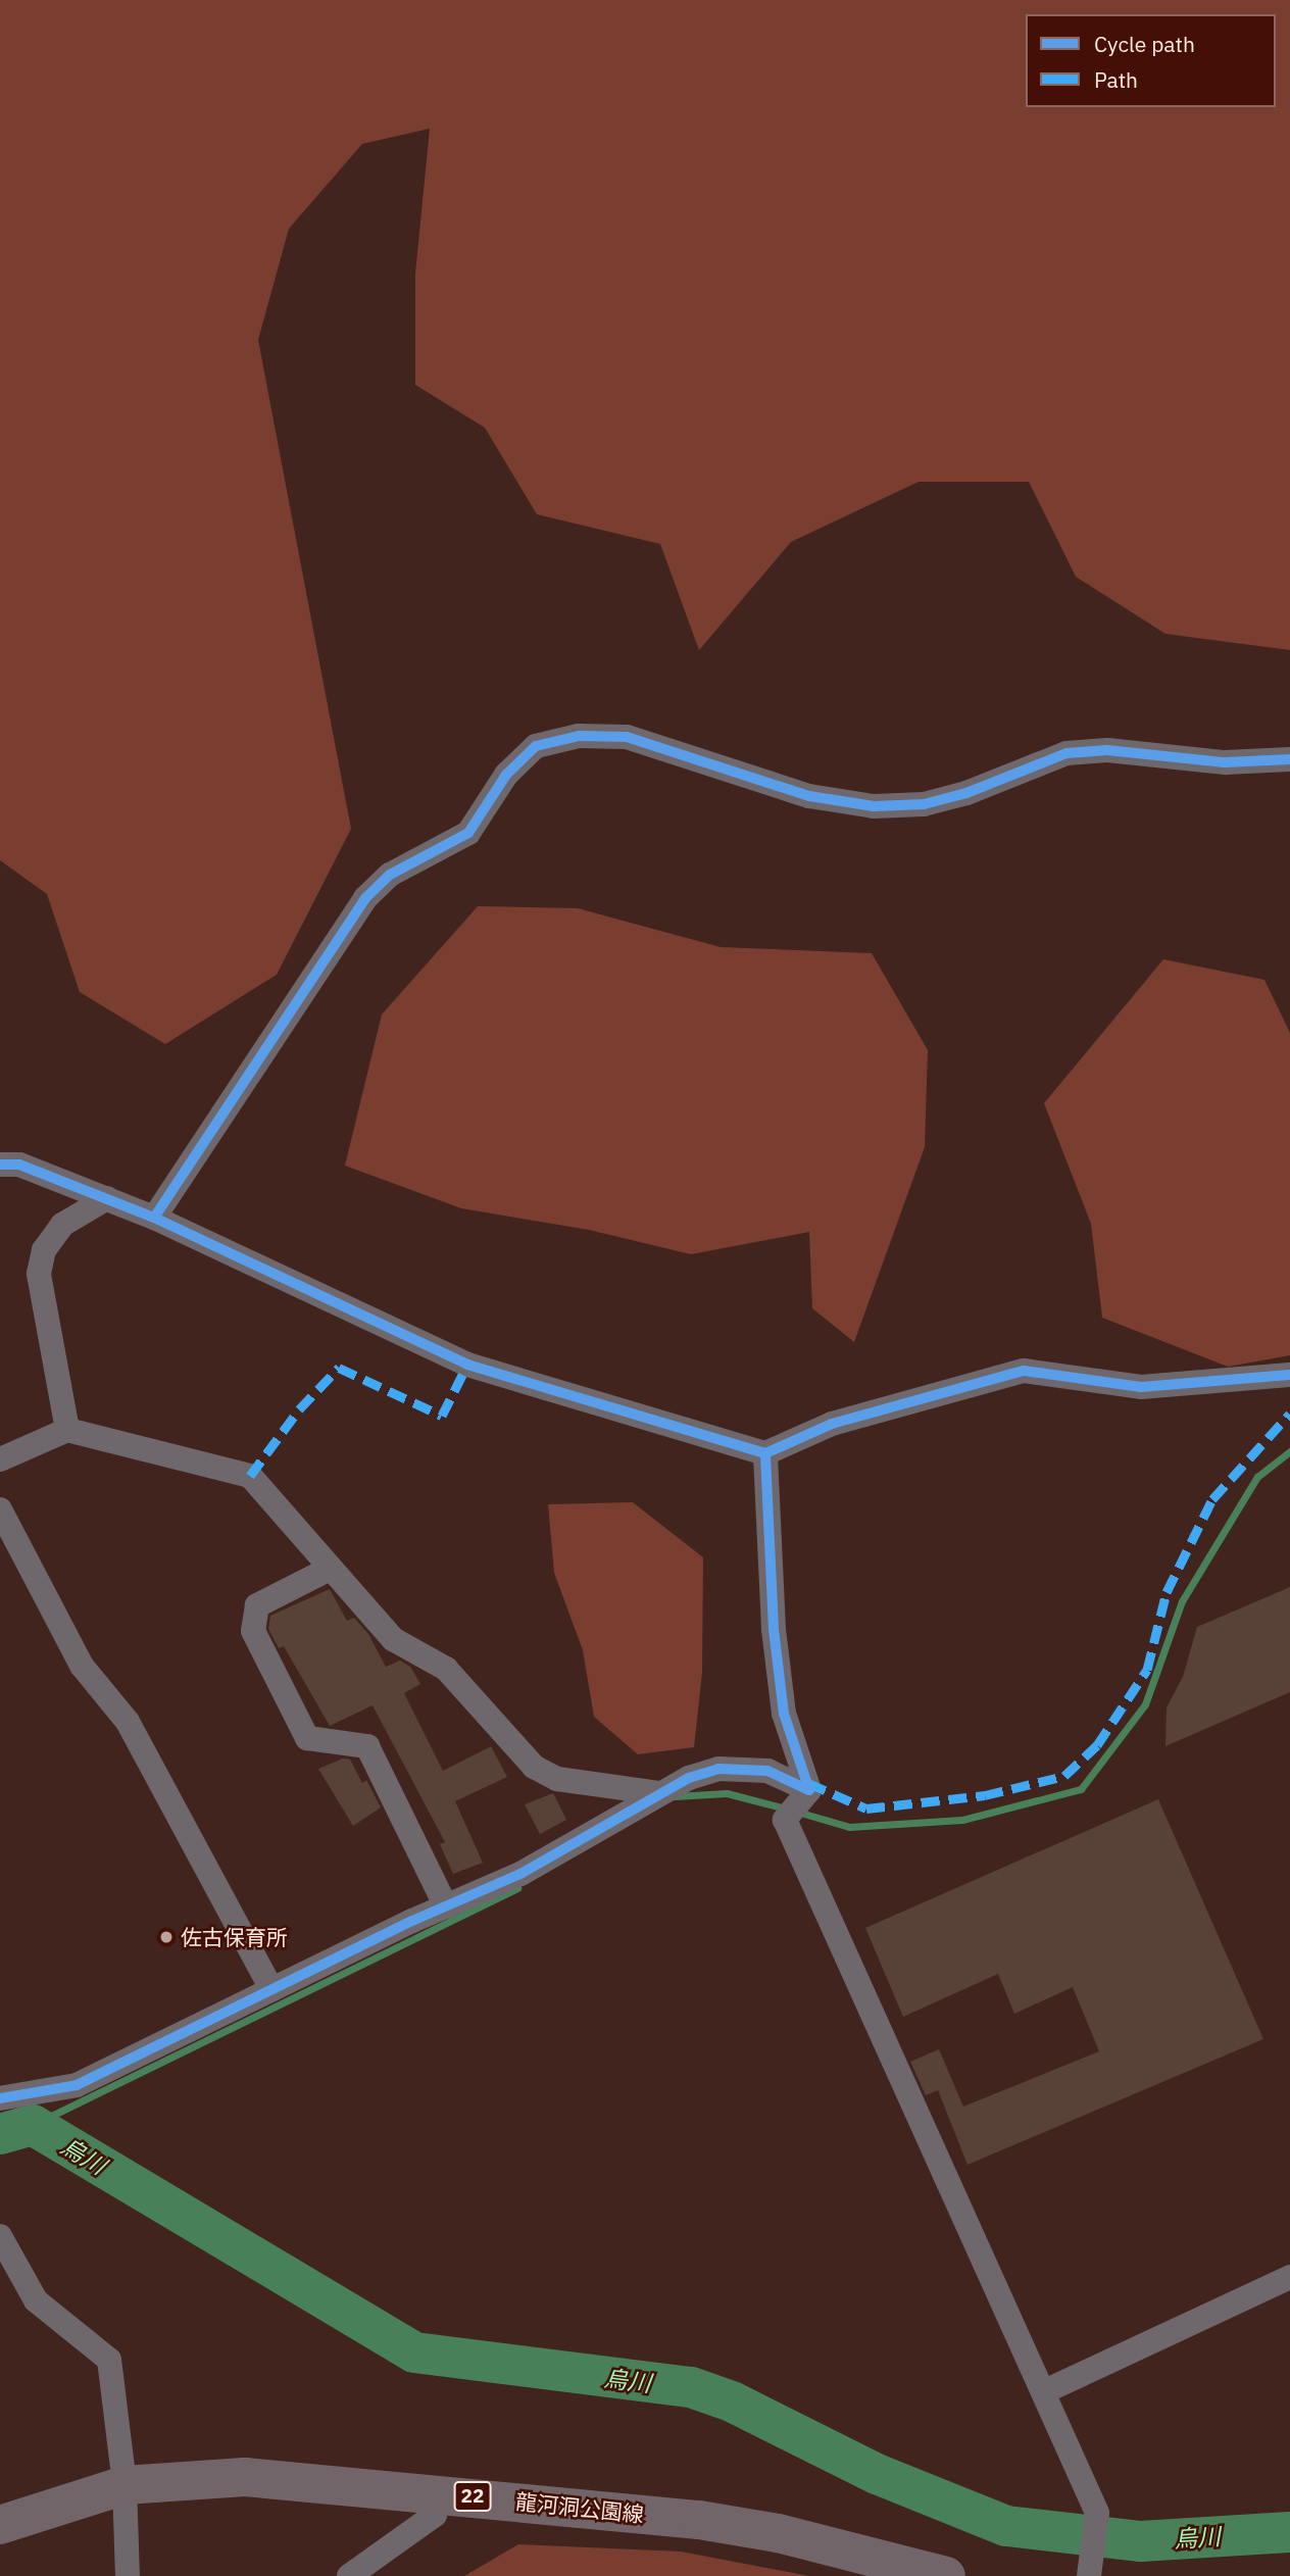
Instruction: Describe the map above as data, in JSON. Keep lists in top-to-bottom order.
{
  "streets": {
    "main road": ["22", "龍河洞公園線"]
  },
  "water": ["烏川"],
  "places": ["佐古保育所"],
  "legend": ["Cycle path", "Path"]
}
